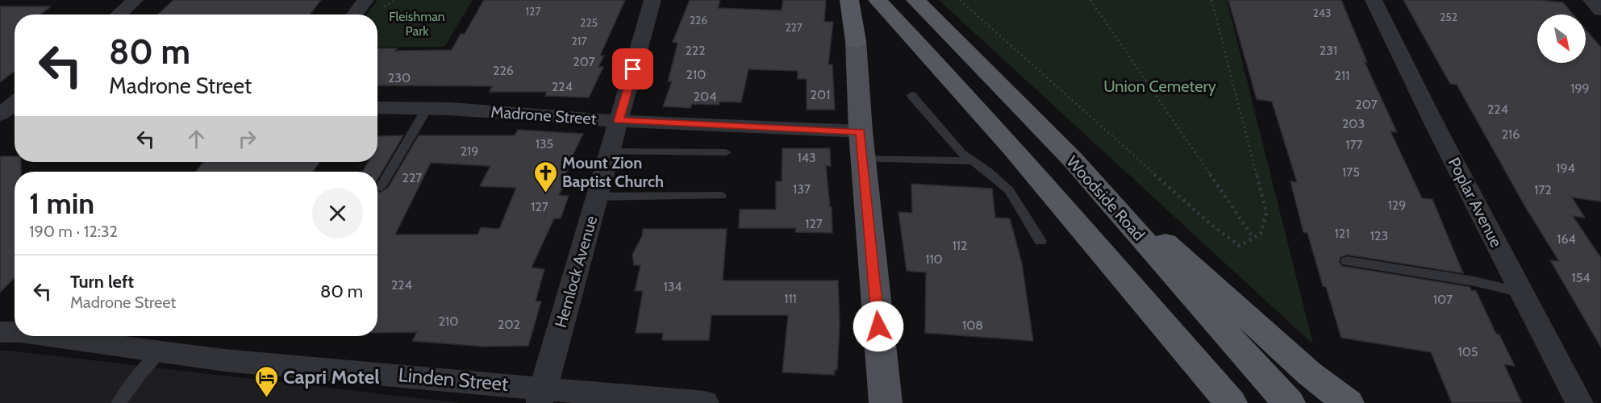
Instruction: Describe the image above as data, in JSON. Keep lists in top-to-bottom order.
{
  "streets": {
    "highway": ["Woodside Road"],
    "street": [
      "Madrone Street",
      "Poplar Avenue",
      "Hemlock Avenue",
      "Linden Street"
    ]
  },
  "crossings": [
    ["Madrone Street", "Hemlock Avenue"],
    ["Hemlock Avenue", "Linden Street"]
  ],
  "parks": ["Fleishman Park", "Union Cemetery"],
  "places": {
    "church": ["Mount Zion Baptist Church"],
    "hotel": ["Capri Motel"]
  },
  "house_numbers": [
    "127",
    "243",
    "252",
    "226",
    "225",
    "227",
    "217",
    "222",
    "231",
    "207",
    "226",
    "210",
    "211",
    "230",
    "224",
    "199",
    "201",
    "204",
    "207",
    "224",
    "203",
    "216",
    "135",
    "177",
    "219",
    "143",
    "194",
    "175",
    "227",
    "137",
    "172",
    "129",
    "127",
    "127",
    "121",
    "123",
    "164",
    "112",
    "110",
    "154",
    "224",
    "134",
    "111",
    "107",
    "210",
    "202",
    "108",
    "105"
  ],
  "north": "bottom right",
  "page": {
    "turn": ["80 m", "Madrone Street"],
    "heading": ["1 min", "190 m · 12:32"],
    "list": [
      {
        "name": "Turn left",
        "note": "Madrone Street",
        "value": "80 m"
      }
    ]
  }
}
